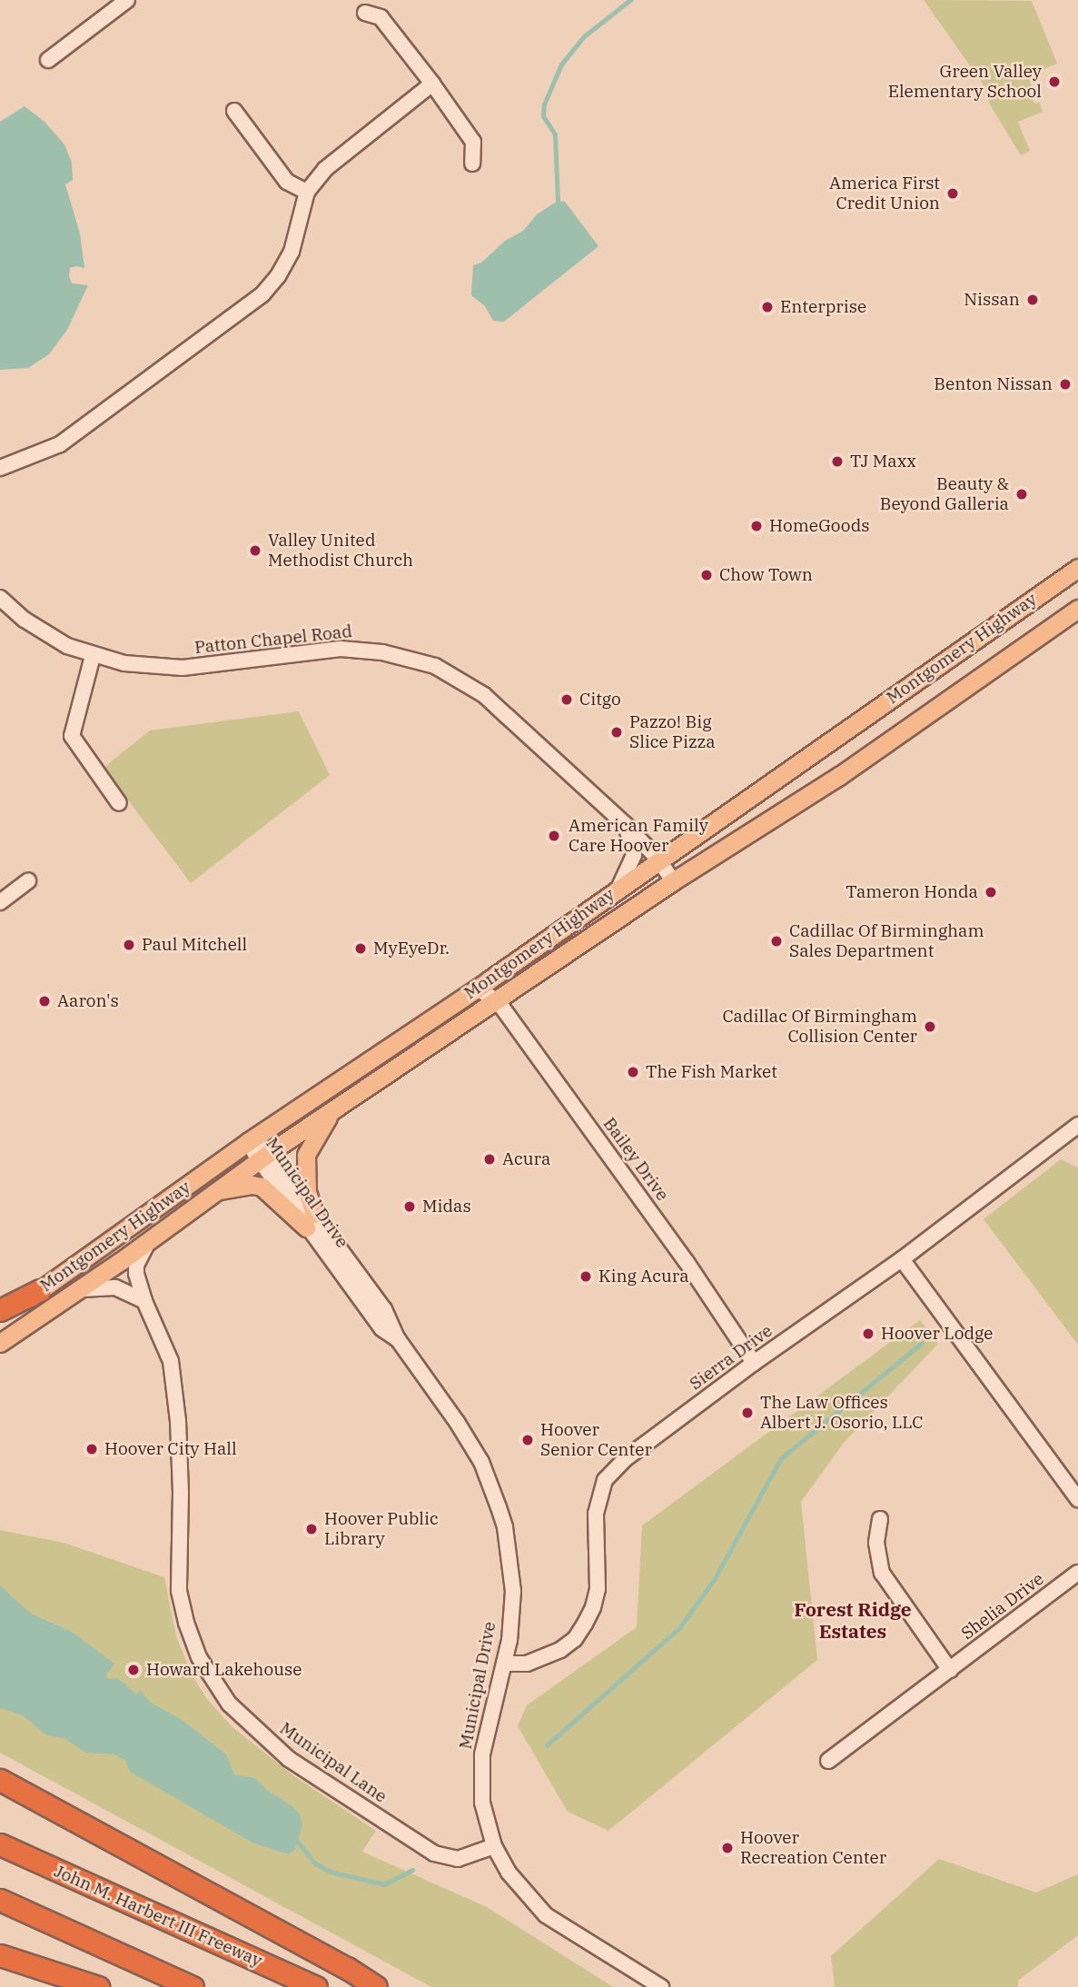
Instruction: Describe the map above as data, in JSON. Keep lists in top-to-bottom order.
{
  "streets": {
    "highway": ["John M. Harbert III Freeway"],
    "main road": ["Montgomery Highway"],
    "street": [
      "Patton Chapel Road",
      "Bailey Drive",
      "Municipal Drive",
      "Sierra Drive",
      "Shelia Drive",
      "Municipal Lane"
    ]
  },
  "crossings": [
    ["Patton Chapel Road", "Montgomery Highway"],
    ["Montgomery Highway", "Bailey Drive"],
    ["Montgomery Highway", "Municipal Drive"],
    ["Montgomery Highway", "Municipal Lane"],
    ["Bailey Drive", "Sierra Drive"],
    ["Municipal Drive", "Sierra Drive"],
    ["Municipal Drive", "Municipal Lane"]
  ],
  "districts": ["Forest Ridge Estates"],
  "places": [
    "Green Valley Elementary School",
    "America First Credit Union",
    "Nissan",
    "Enterprise",
    "Benton Nissan",
    "TJ Maxx",
    "Beauty & Beyond Galleria",
    "HomeGoods",
    "Valley United Methodist Church",
    "Chow Town",
    "Citgo",
    "Pazzo! Big Slice Pizza",
    "American Family Care Hoover",
    "Tameron Honda",
    "Cadillac Of Birmingham Sales Department",
    "Paul Mitchell",
    "MyEyeDr.",
    "Aaron's",
    "Cadillac Of Birmingham Collision Center",
    "The Fish Market",
    "Acura",
    "Midas",
    "King Acura",
    "Hoover Lodge",
    "The Law Offices Albert J. Osorio, LLC",
    "Hoover Senior Center",
    "Hoover City Hall",
    "Hoover Public Library",
    "Howard Lakehouse",
    "Hoover Recreation Center"
  ]
}
